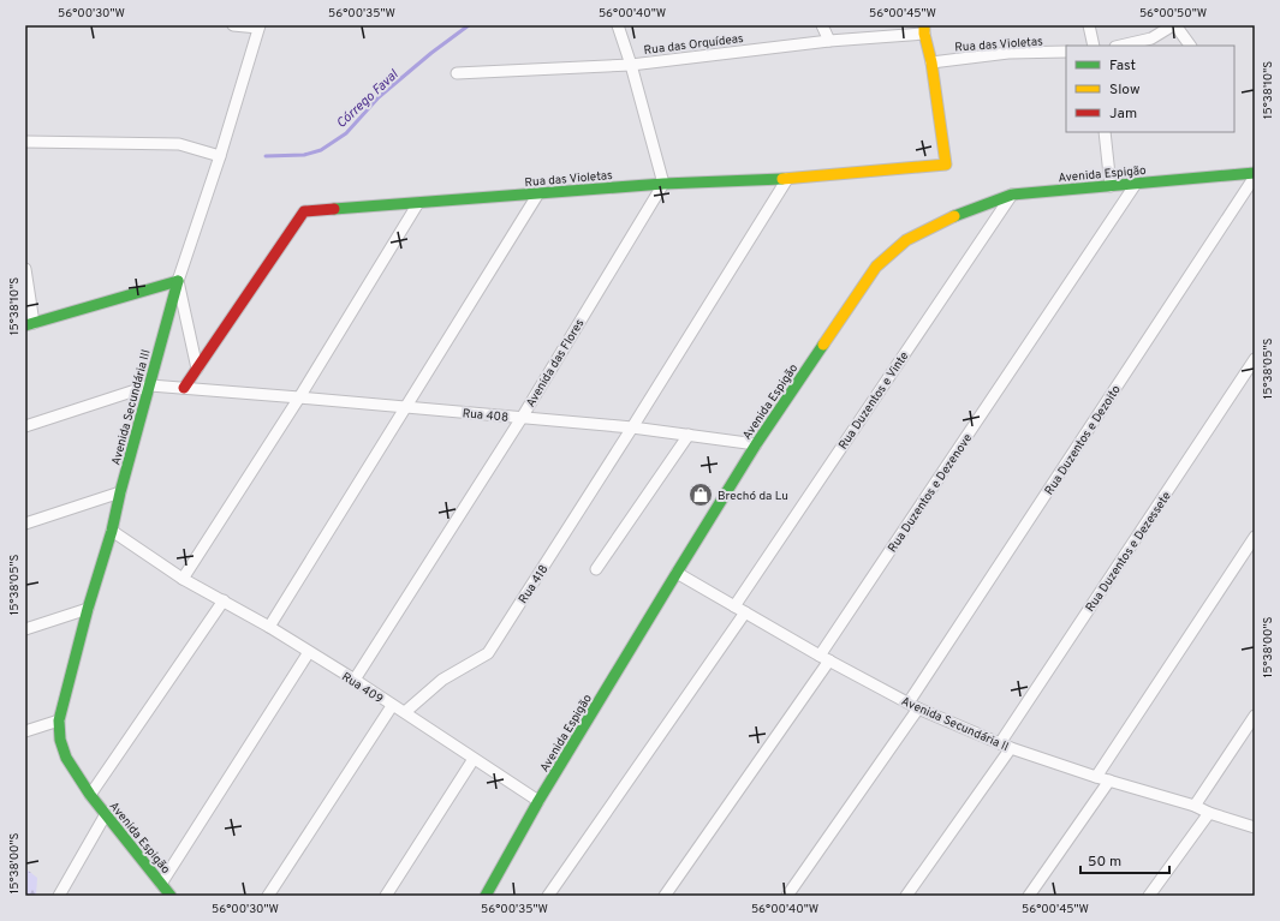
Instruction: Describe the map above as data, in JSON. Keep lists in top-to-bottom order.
{
  "streets": {
    "street": [
      "Rua das Orquídeas",
      "Rua das Violetas",
      "Avenida Espigão",
      "Avenida das Flores",
      "Rua Duzentos e Vinte",
      "Avenida Secundária III",
      "Rua 408",
      "Rua Duzentos e Dezoito",
      "Rua Duzentos e Dezenove",
      "Rua Duzentos e Dezessete",
      "Rua 418",
      "Rua 409",
      "Avenida Secundária II"
    ]
  },
  "crossings": [
    ["Rua das Orquídeas", "Rua das Violetas"],
    ["Rua das Violetas", "Avenida das Flores"],
    ["Rua das Violetas", "Rua 408"],
    ["Rua das Violetas", "Rua 418"],
    ["Avenida Espigão", "Rua Duzentos e Vinte"],
    ["Avenida Espigão", "Avenida Secundária III"],
    ["Avenida Espigão", "Rua 408"],
    ["Avenida Espigão", "Rua Duzentos e Dezenove"],
    ["Avenida Espigão", "Rua 409"],
    ["Avenida Espigão", "Avenida Secundária II"],
    ["Avenida das Flores", "Rua 408"],
    ["Avenida das Flores", "Rua 409"],
    ["Rua Duzentos e Vinte", "Avenida Secundária II"],
    ["Avenida Secundária III", "Rua 408"],
    ["Avenida Secundária III", "Rua 409"],
    ["Rua 408", "Rua 418"],
    ["Rua Duzentos e Dezoito", "Avenida Secundária II"],
    ["Rua Duzentos e Dezenove", "Avenida Secundária II"],
    ["Rua Duzentos e Dezessete", "Avenida Secundária II"],
    ["Rua 418", "Rua 409"]
  ],
  "water": ["Córrego Faval"],
  "places": {
    "shop": ["Brechó da Lu"]
  },
  "legend": ["Fast", "Slow", "Jam"],
  "scale_bar": "50 m",
  "coordinates": [
    "56°00'30\"W",
    "56°00'35\"W",
    "56°00'40\"W",
    "56°00'45\"W",
    "56°00'50\"W",
    "15°38'10\"S",
    "15°38'05\"S",
    "15°38'00\"S"
  ]
}
